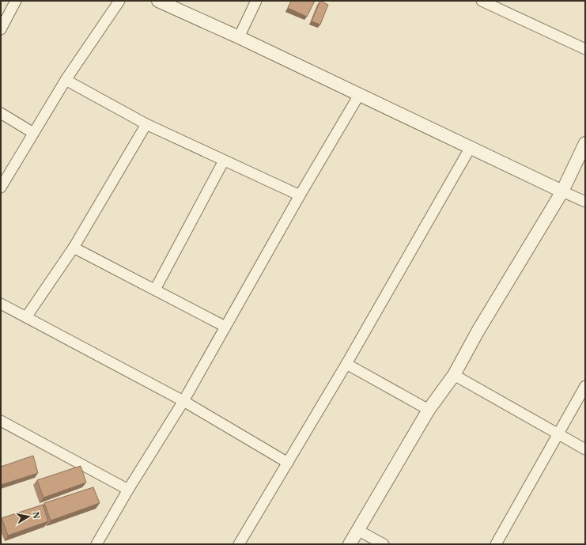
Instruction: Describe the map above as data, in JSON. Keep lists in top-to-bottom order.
{
  "north": "right"
}
